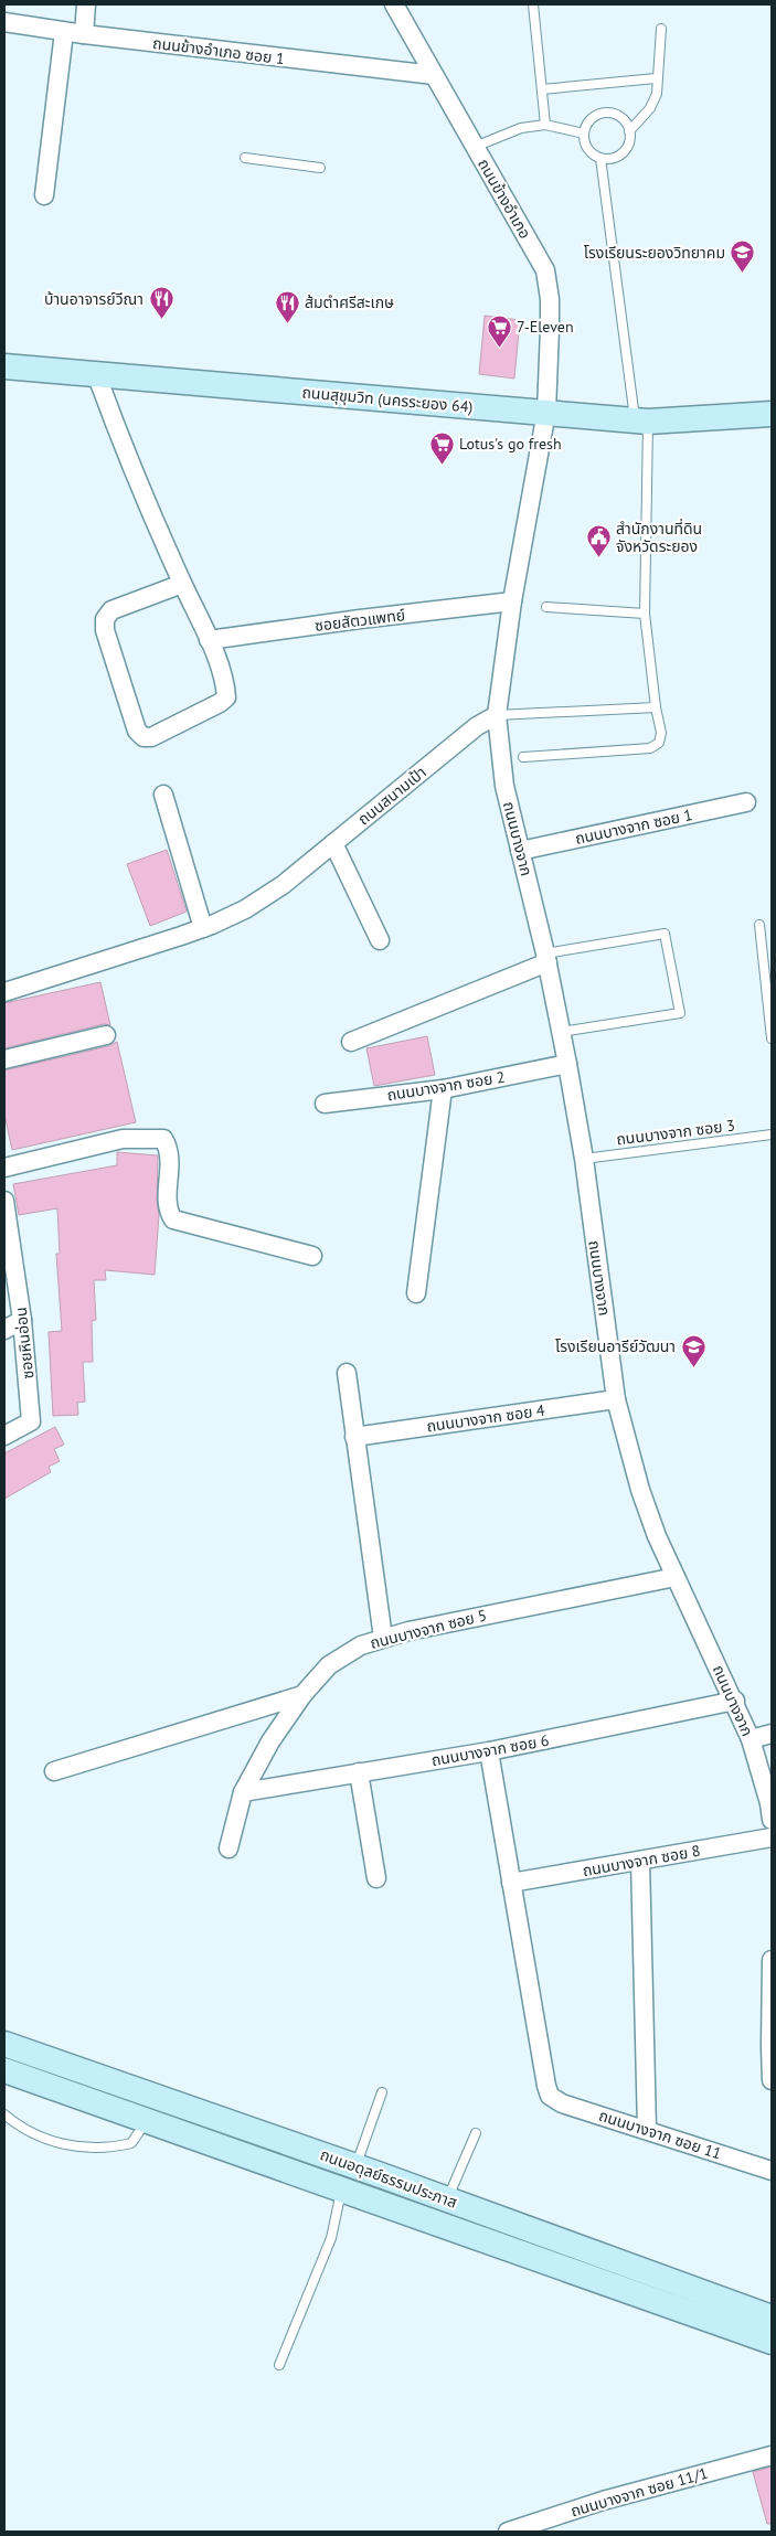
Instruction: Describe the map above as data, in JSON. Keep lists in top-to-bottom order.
{
  "streets": {
    "street": [
      "ถนนข้างอำเภอ ซอย 1",
      "ถนนข้างอำเภอ",
      "ถนนสุขุมวิท (นครระยอง 64)",
      "ซอยสัตวแพทย์",
      "ถนนสนามเป้า",
      "ถนนบางจาก ซอย 1",
      "ถนนบางจาก",
      "ถนนบางจาก ซอย 2",
      "ซอยหินอ่อน",
      "ถนนบางจาก ซอย 4",
      "ถนนบางจาก ซอย 5",
      "ถนนบางจาก ซอย 6",
      "ถนนบางจาก ซอย 8",
      "ถนนบางจาก ซอย 11",
      "ถนนอดุลย์ธรรมประภาส",
      "ถนนบางจาก ซอย 11/1"
    ],
    "lane": ["ถนนบางจาก ซอย 3"]
  },
  "crossings": [
    ["ถนนข้างอำเภอ ซอย 1", "ถนนข้างอำเภอ"],
    ["ถนนข้างอำเภอ", "ถนนสุขุมวิท (นครระยอง 64)"],
    ["ถนนสนามเป้า", "ถนนบางจาก"],
    ["ถนนบางจาก ซอย 1", "ถนนบางจาก"],
    ["ถนนบางจาก", "ถนนบางจาก ซอย 2"],
    ["ถนนบางจาก", "ถนนบางจาก ซอย 3"],
    ["ถนนบางจาก", "ถนนบางจาก ซอย 4"],
    ["ถนนบางจาก", "ถนนบางจาก ซอย 5"],
    ["ถนนบางจาก", "ถนนบางจาก ซอย 6"],
    ["ถนนบางจาก ซอย 5", "ถนนบางจาก ซอย 6"],
    ["ถนนบางจาก ซอย 8", "ถนนบางจาก ซอย 11"]
  ],
  "places": {
    "school or university": ["โรงเรียนระยองวิทยาคม", "โรงเรียนอารีย์วัฒนา"],
    "restaurant": ["บ้านอาจารย์วีณา", "ส้มตำศรีสะเกษ"],
    "supermarket": ["7-Eleven", "Lotus's go fresh"],
    "public building": ["สำนักงานที่ดิน จังหวัดระยอง"]
  }
}
